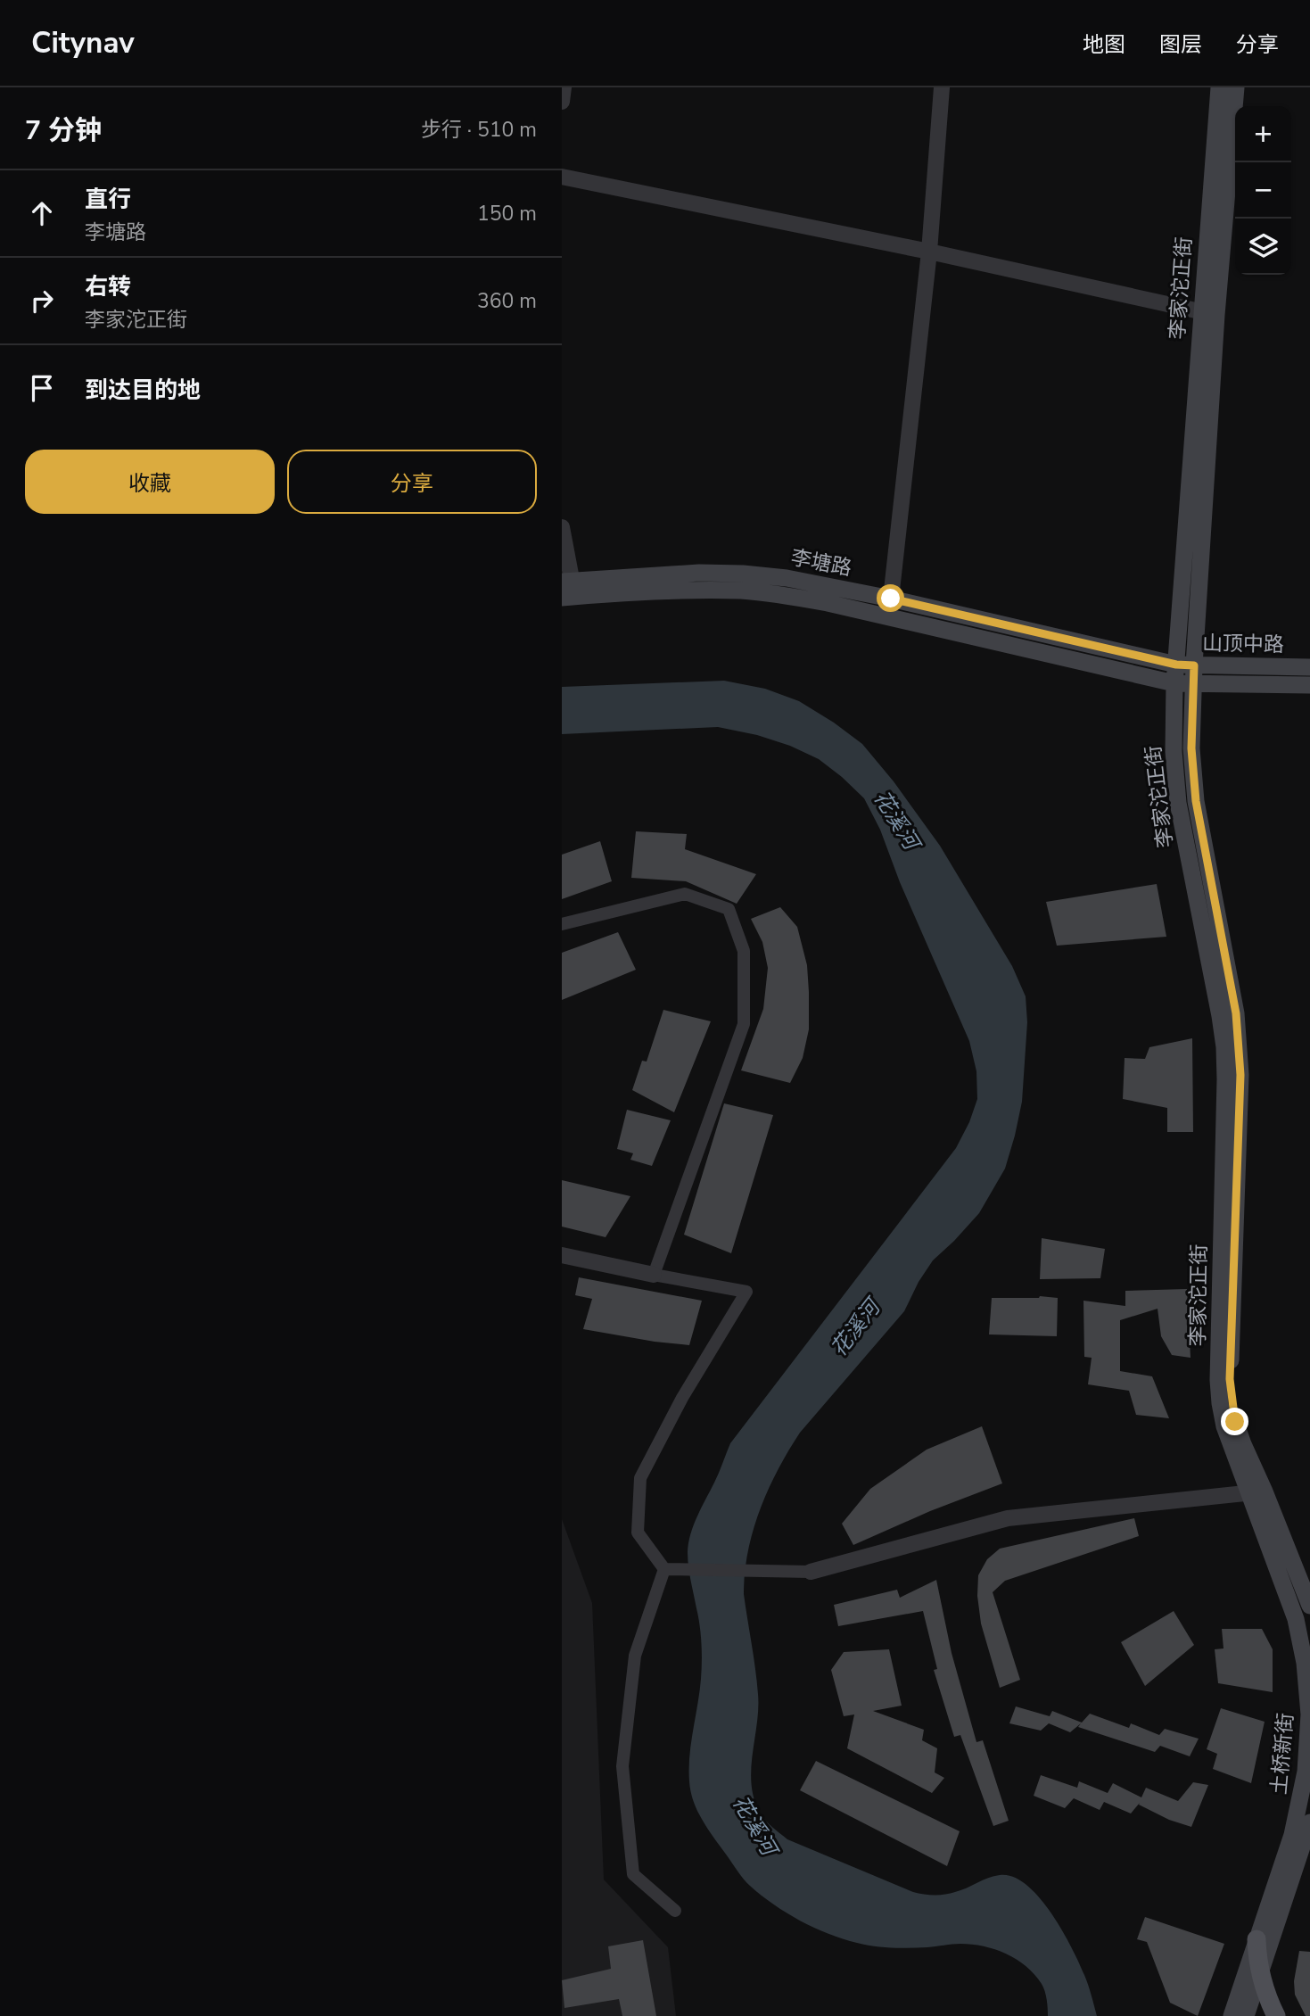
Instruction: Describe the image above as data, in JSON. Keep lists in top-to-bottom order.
{
  "streets": {
    "main road": [
      "李家沱正街",
      "李塘路",
      "山顶中路",
      "土桥新街"
    ]
  },
  "crossings": [
    ["李家沱正街", "李塘路"],
    ["李家沱正街", "山顶中路"],
    ["李家沱正街", "土桥新街"],
    ["李塘路", "山顶中路"]
  ],
  "water": ["花溪河"],
  "page": {
    "header": "Citynav",
    "nav": ["地图", "图层", "分享"],
    "heading": ["7 分钟", "步行 · 510 m"],
    "map_buttons": ["+", "−"],
    "list": [
      ["直行", "李塘路", "150 m"],
      ["右转", "李家沱正街", "360 m"],
      "到达目的地"
    ],
    "buttons": ["收藏", "分享"]
  }
}
